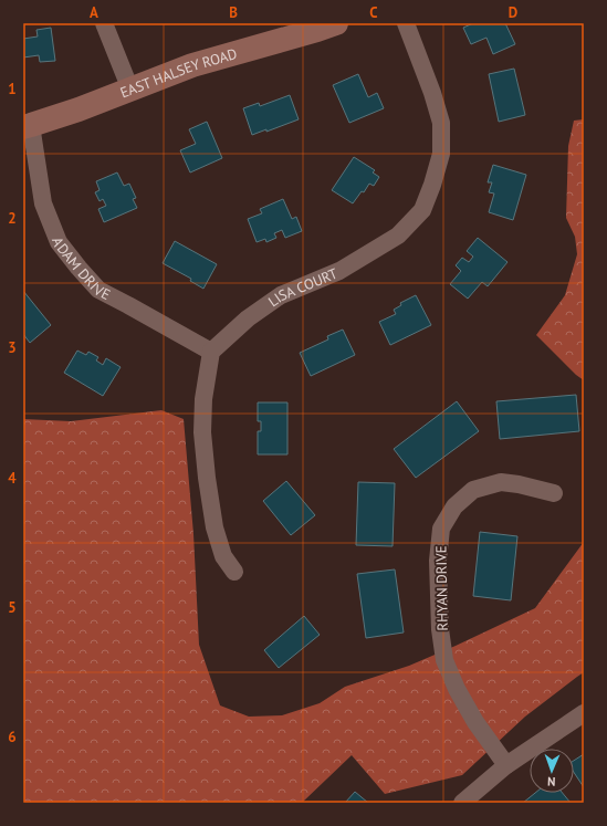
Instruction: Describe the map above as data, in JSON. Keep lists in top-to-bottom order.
{
  "streets": {
    "street": [
      "EAST HALSEY ROAD",
      "ADAM DRIVE",
      "LISA COURT",
      "RHYAN DRIVE"
    ]
  },
  "crossings": [
    ["EAST HALSEY ROAD", "ADAM DRIVE"],
    ["ADAM DRIVE", "LISA COURT"]
  ],
  "north": "bottom",
  "grid": {
    "columns": [
      "A",
      "B",
      "C",
      "D"
    ],
    "rows": [
      "1",
      "2",
      "3",
      "4",
      "5",
      "6"
    ]
  }
}
